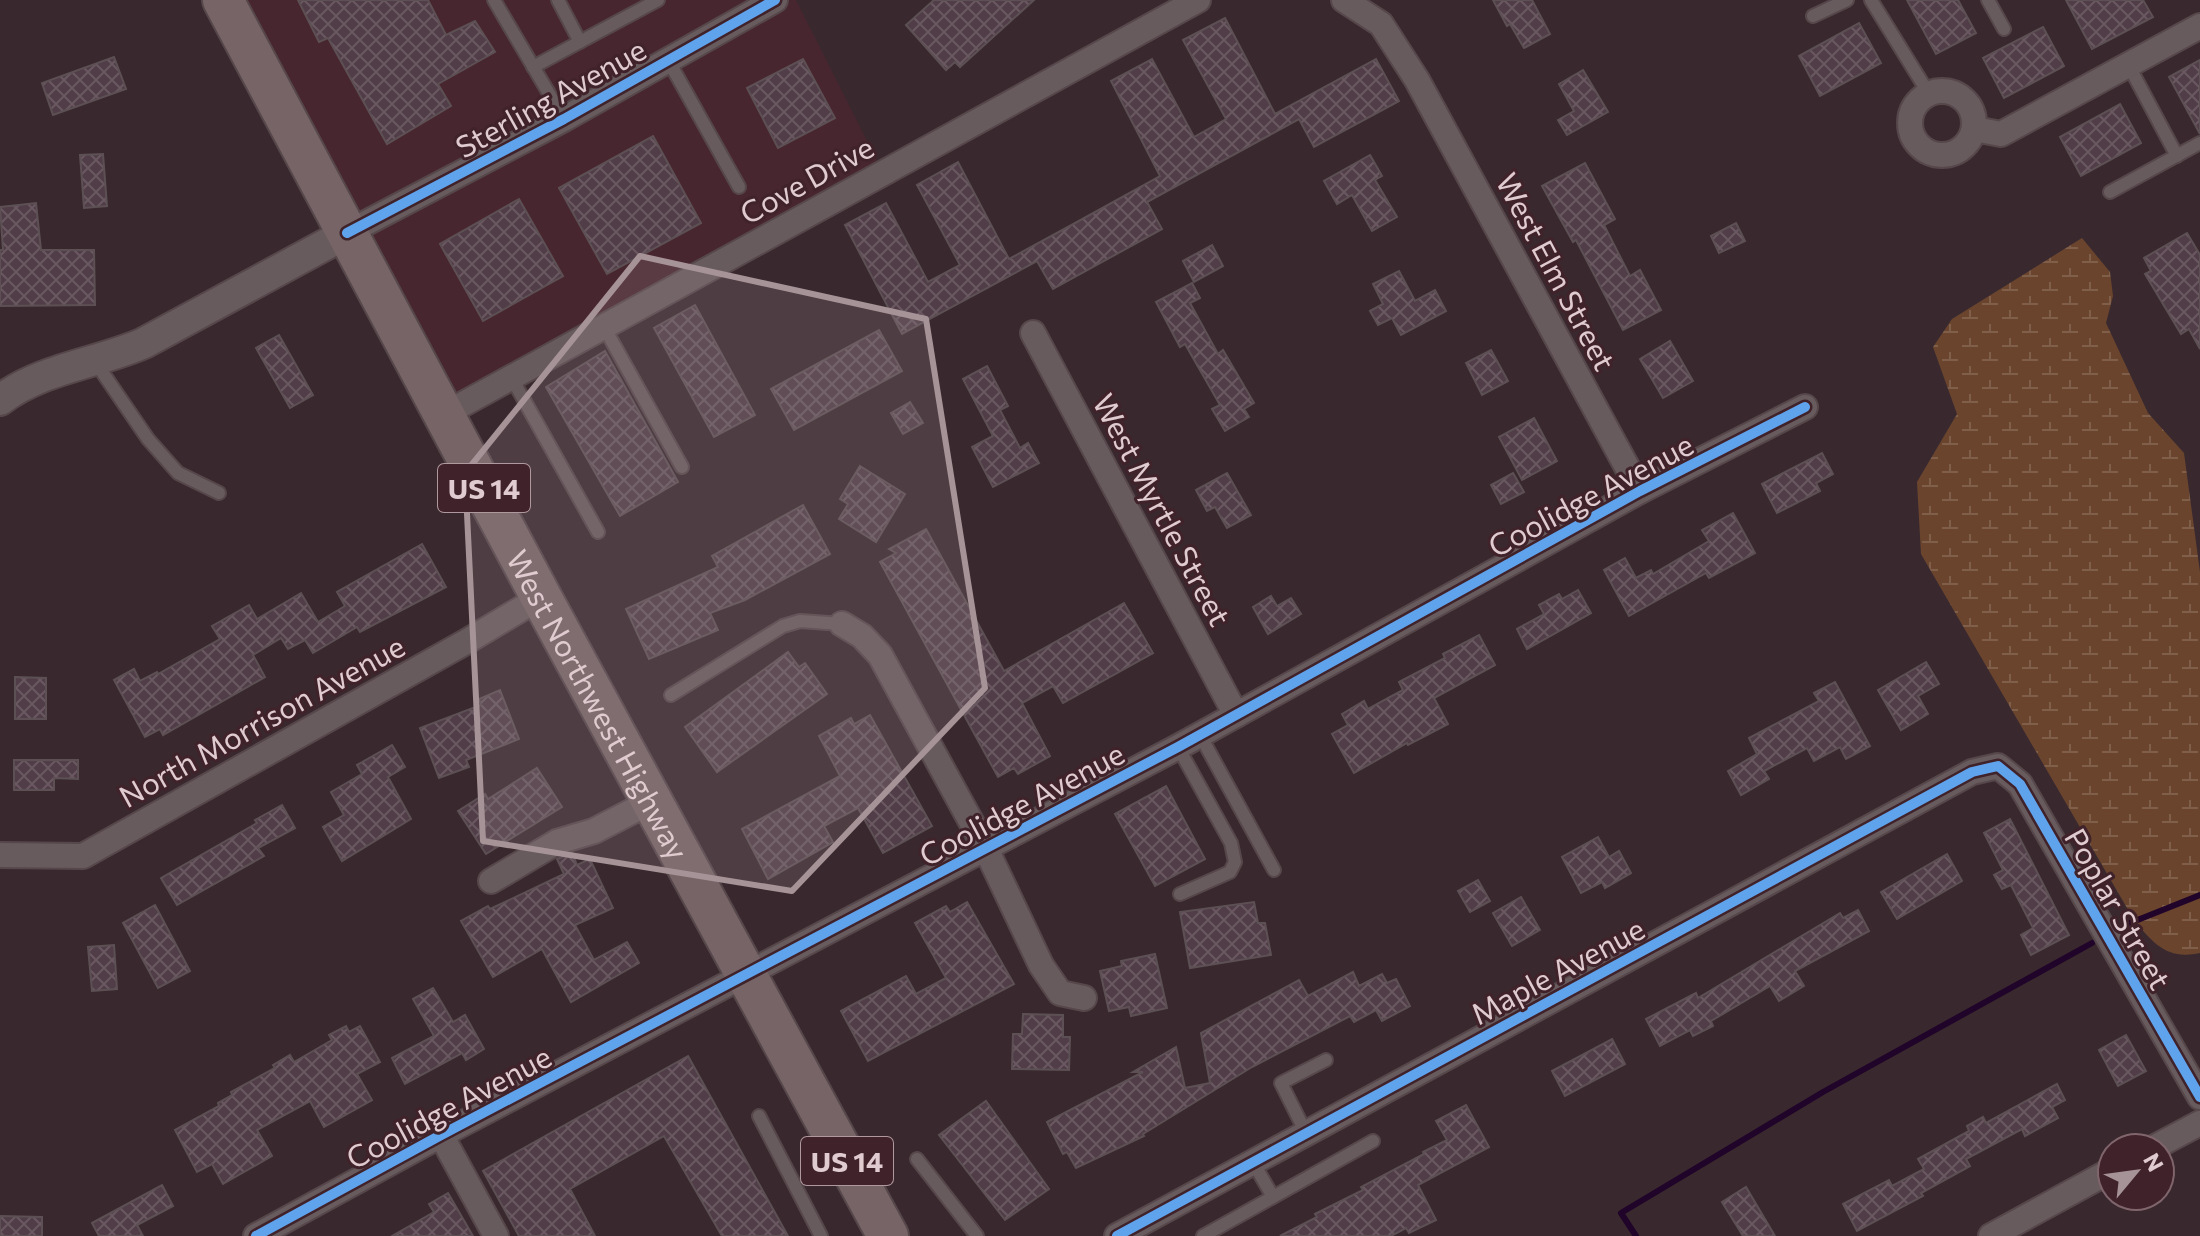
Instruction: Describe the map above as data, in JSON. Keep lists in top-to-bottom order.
{
  "streets": {
    "main road": ["US 14", "West Northwest Highway"],
    "street": [
      "Sterling Avenue",
      "Cove Drive",
      "West Elm Street",
      "Coolidge Avenue",
      "West Myrtle Street",
      "North Morrison Avenue",
      "Poplar Street",
      "Maple Avenue"
    ]
  },
  "crossings": [
    ["Sterling Avenue", "West Northwest Highway"],
    ["Cove Drive", "West Northwest Highway"],
    ["West Elm Street", "Coolidge Avenue"],
    ["Coolidge Avenue", "West Myrtle Street"],
    ["Coolidge Avenue", "West Northwest Highway"],
    ["West Northwest Highway", "North Morrison Avenue"],
    ["Poplar Street", "Maple Avenue"]
  ],
  "north": "top right"
}
